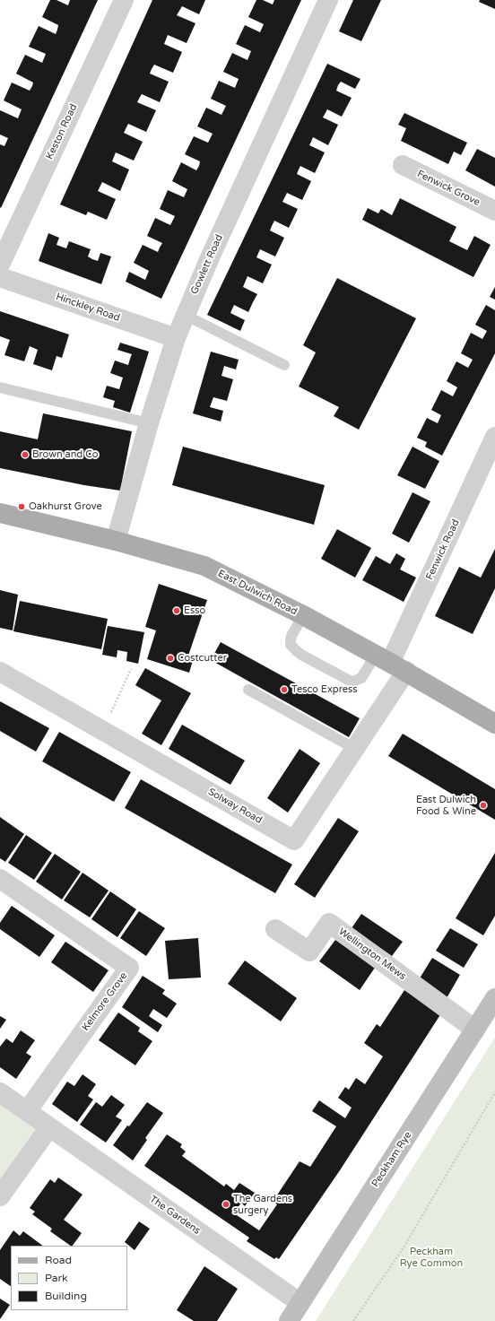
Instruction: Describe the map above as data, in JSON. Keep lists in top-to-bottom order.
{
  "streets": {
    "main road": ["East Dulwich Road", "Peckham Rye"],
    "street": [
      "Keston Road",
      "Fenwick Grove",
      "Gowlett Road",
      "Hinckley Road",
      "Fenwick Road",
      "Solway Road",
      "Wellington Mews",
      "Kelmore Grove",
      "The Gardens"
    ]
  },
  "crossings": [
    ["Gowlett Road", "Hinckley Road"],
    ["Gowlett Road", "East Dulwich Road"],
    ["Fenwick Road", "East Dulwich Road"],
    ["Fenwick Road", "Solway Road"],
    ["East Dulwich Road", "Solway Road"],
    ["Wellington Mews", "Peckham Rye"],
    ["Kelmore Grove", "The Gardens"],
    ["Peckham Rye", "The Gardens"]
  ],
  "parks": ["Peckham Rye Common"],
  "places": [
    "Brown and Co",
    "Oakhurst Grove",
    "Esso",
    "Costcutter",
    "Tesco Express",
    "East Dulwich Food & Wine",
    "The Gardens surgery"
  ],
  "legend": ["Road", "Park", "Building"]
}
